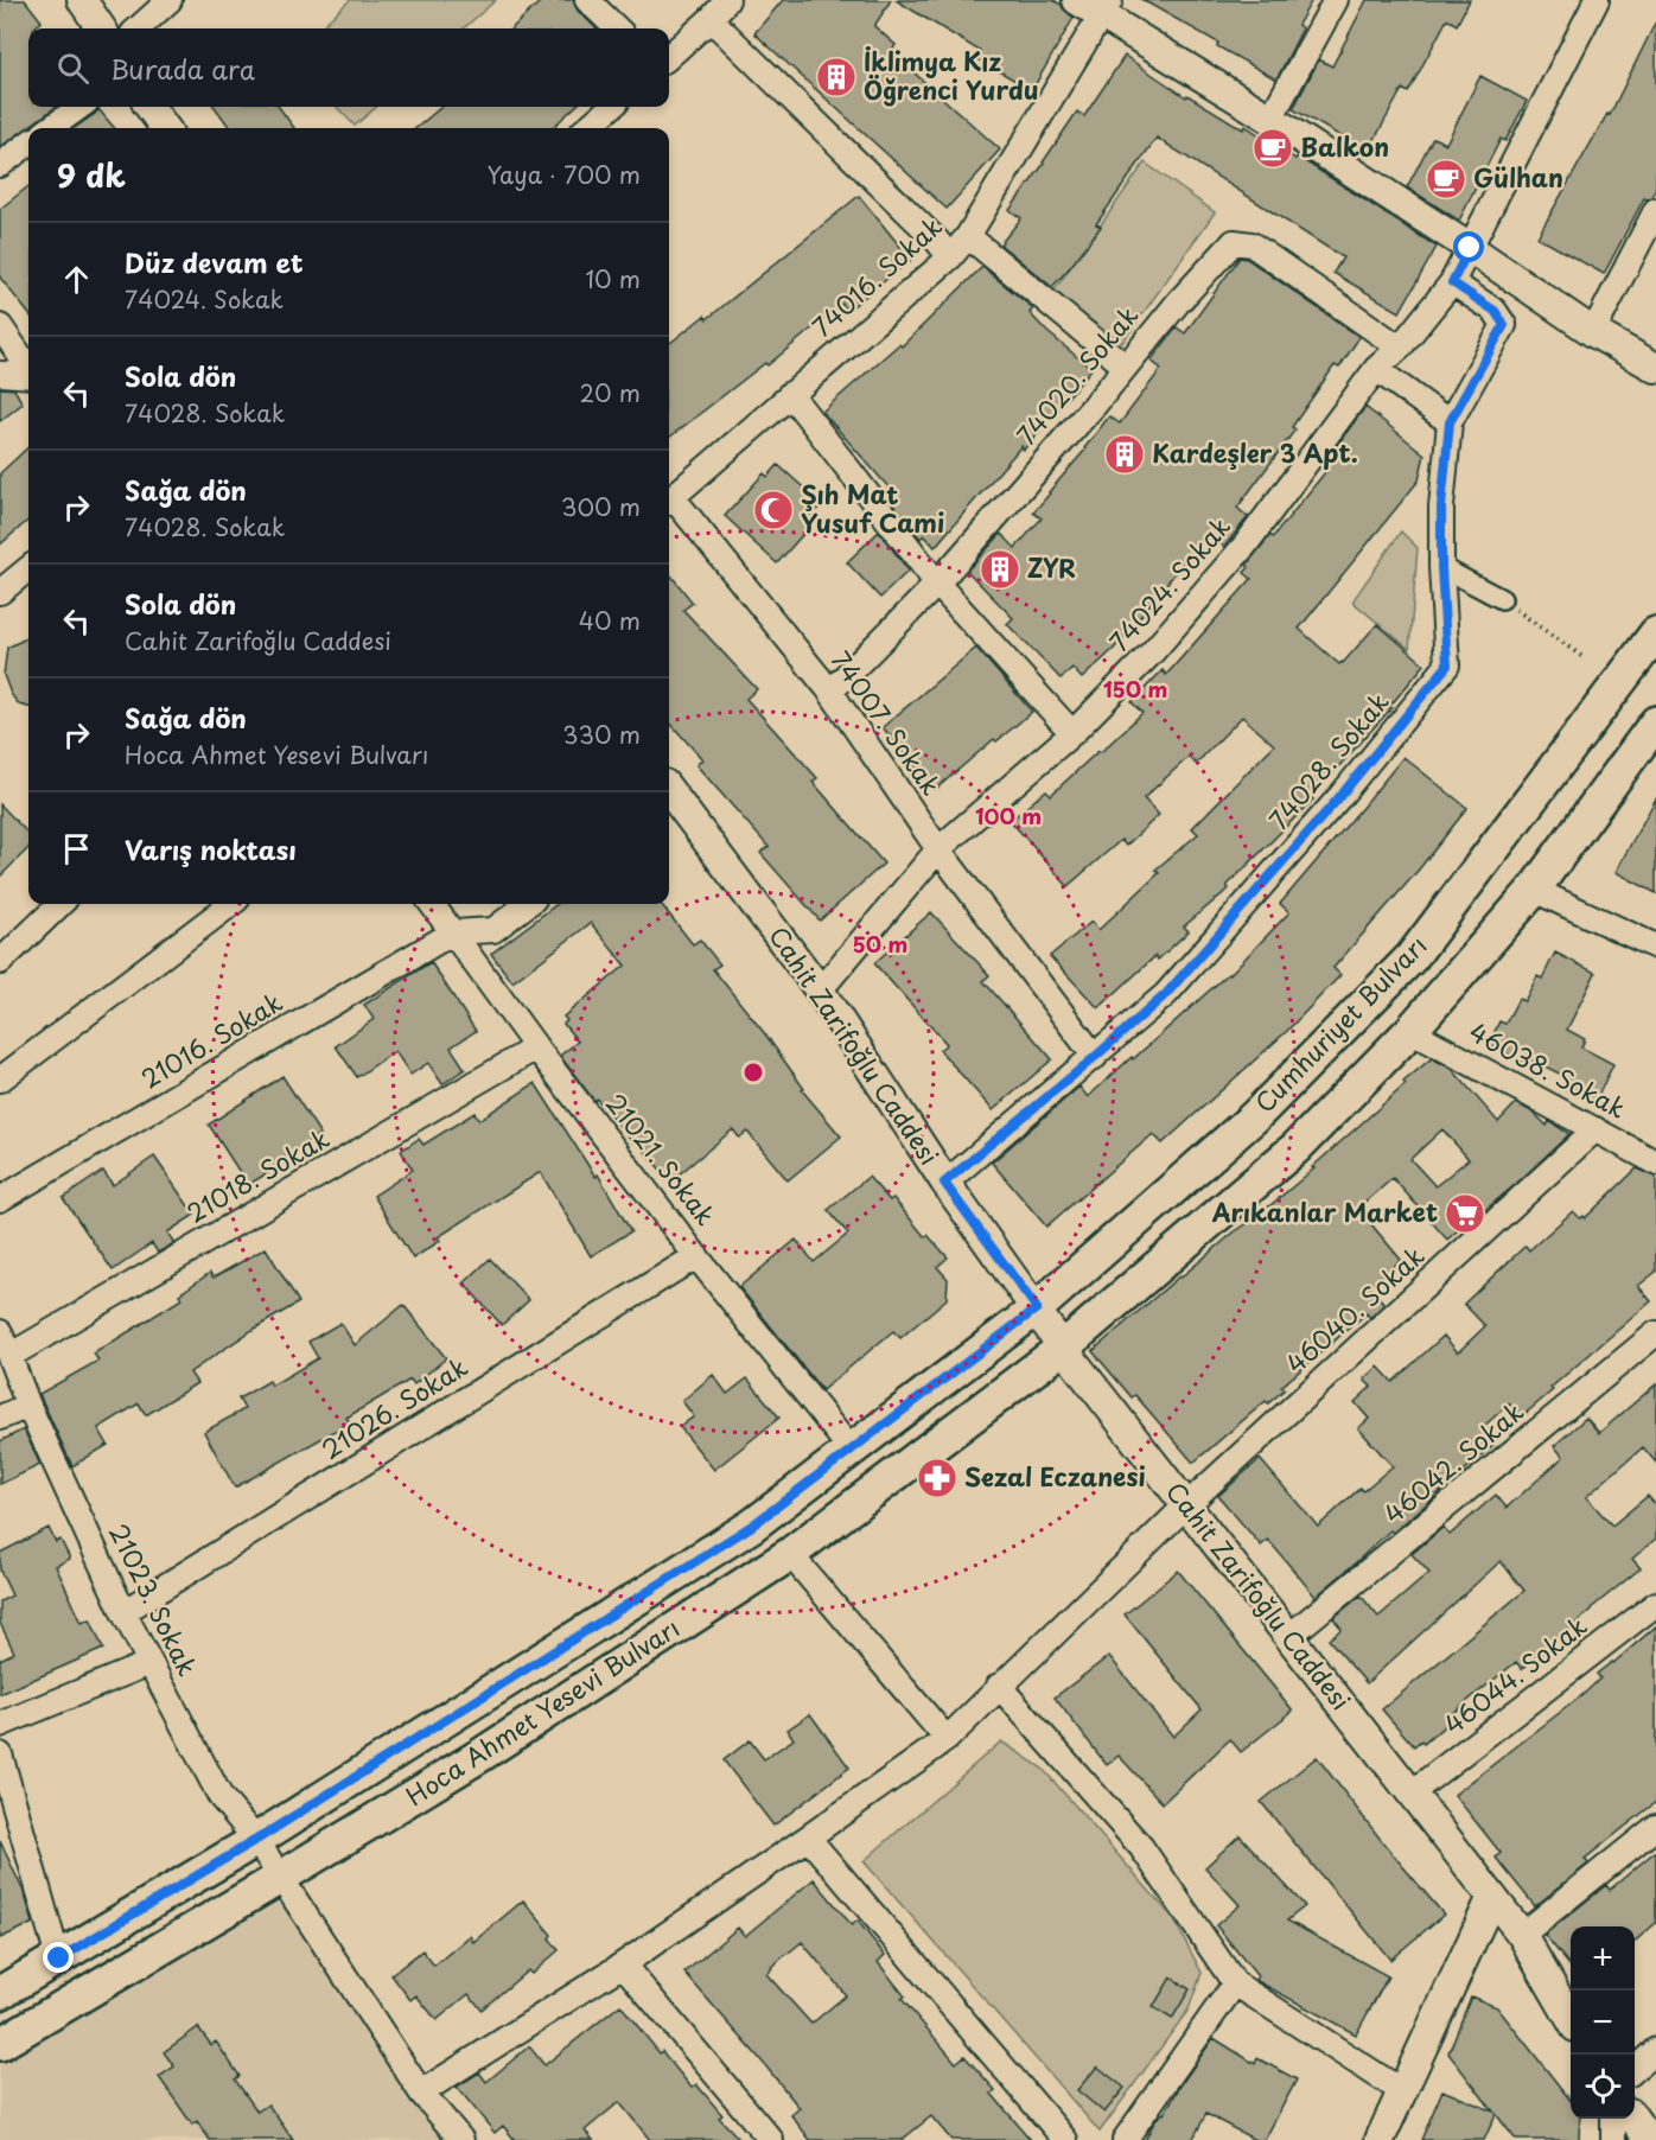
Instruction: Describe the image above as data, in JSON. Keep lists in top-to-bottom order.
{
  "streets": {
    "main road": ["Cumhuriyet Bulvarı", "Hoca Ahmet Yesevi Bulvarı"],
    "street": [
      "74016. Sokak",
      "74020. Sokak",
      "74024. Sokak",
      "74007. Sokak",
      "74028. Sokak",
      "21016. Sokak",
      "Cahit Zarifoğlu Caddesi",
      "46038. Sokak",
      "21021. Sokak",
      "21018. Sokak",
      "46040. Sokak",
      "21026. Sokak",
      "46042. Sokak",
      "21023. Sokak",
      "46044. Sokak"
    ]
  },
  "crossings": [
    ["74020. Sokak", "74024. Sokak"],
    ["74020. Sokak", "74007. Sokak"],
    ["74024. Sokak", "74007. Sokak"],
    ["74024. Sokak", "74028. Sokak"],
    ["74024. Sokak", "Cahit Zarifoğlu Caddesi"],
    ["74007. Sokak", "74028. Sokak"],
    ["74028. Sokak", "Cahit Zarifoğlu Caddesi"],
    ["Cumhuriyet Bulvarı", "Cahit Zarifoğlu Caddesi"],
    ["Cumhuriyet Bulvarı", "46038. Sokak"],
    ["Cumhuriyet Bulvarı", "Hoca Ahmet Yesevi Bulvarı"],
    ["21016. Sokak", "21021. Sokak"],
    ["Cahit Zarifoğlu Caddesi", "46040. Sokak"],
    ["Cahit Zarifoğlu Caddesi", "46042. Sokak"],
    ["Cahit Zarifoğlu Caddesi", "46044. Sokak"],
    ["Cahit Zarifoğlu Caddesi", "Hoca Ahmet Yesevi Bulvarı"],
    ["46038. Sokak", "46040. Sokak"],
    ["21021. Sokak", "21018. Sokak"],
    ["21021. Sokak", "21026. Sokak"],
    ["21021. Sokak", "Hoca Ahmet Yesevi Bulvarı"],
    ["21018. Sokak", "21023. Sokak"],
    ["46040. Sokak", "21023. Sokak"],
    ["21026. Sokak", "21023. Sokak"],
    ["21023. Sokak", "Hoca Ahmet Yesevi Bulvarı"]
  ],
  "places": {
    "building": ["İklimya Kız Öğrenci Yurdu", "Kardeşler 3 Apt.", "ZYR"],
    "cafe": ["Balkon", "Gülhan"],
    "mosque": ["Şıh Mat Yusuf Cami"],
    "supermarket": ["Arıkanlar Market"],
    "pharmacy": ["Sezal Eczanesi"]
  },
  "page": {
    "search": "Burada ara",
    "heading": ["9 dk", "Yaya · 700 m"],
    "list": [
      ["Düz devam et", "74024. Sokak", "10 m"],
      ["Sola dön", "74028. Sokak", "20 m"],
      ["Sağa dön", "74028. Sokak", "300 m"],
      ["Sola dön", "Cahit Zarifoğlu Caddesi", "40 m"],
      ["Sağa dön", "Hoca Ahmet Yesevi Bulvarı", "330 m"],
      "Varış noktası"
    ],
    "map_buttons": ["+", "−"]
  },
  "rings": ["150 m", "100 m", "50 m"]
}
